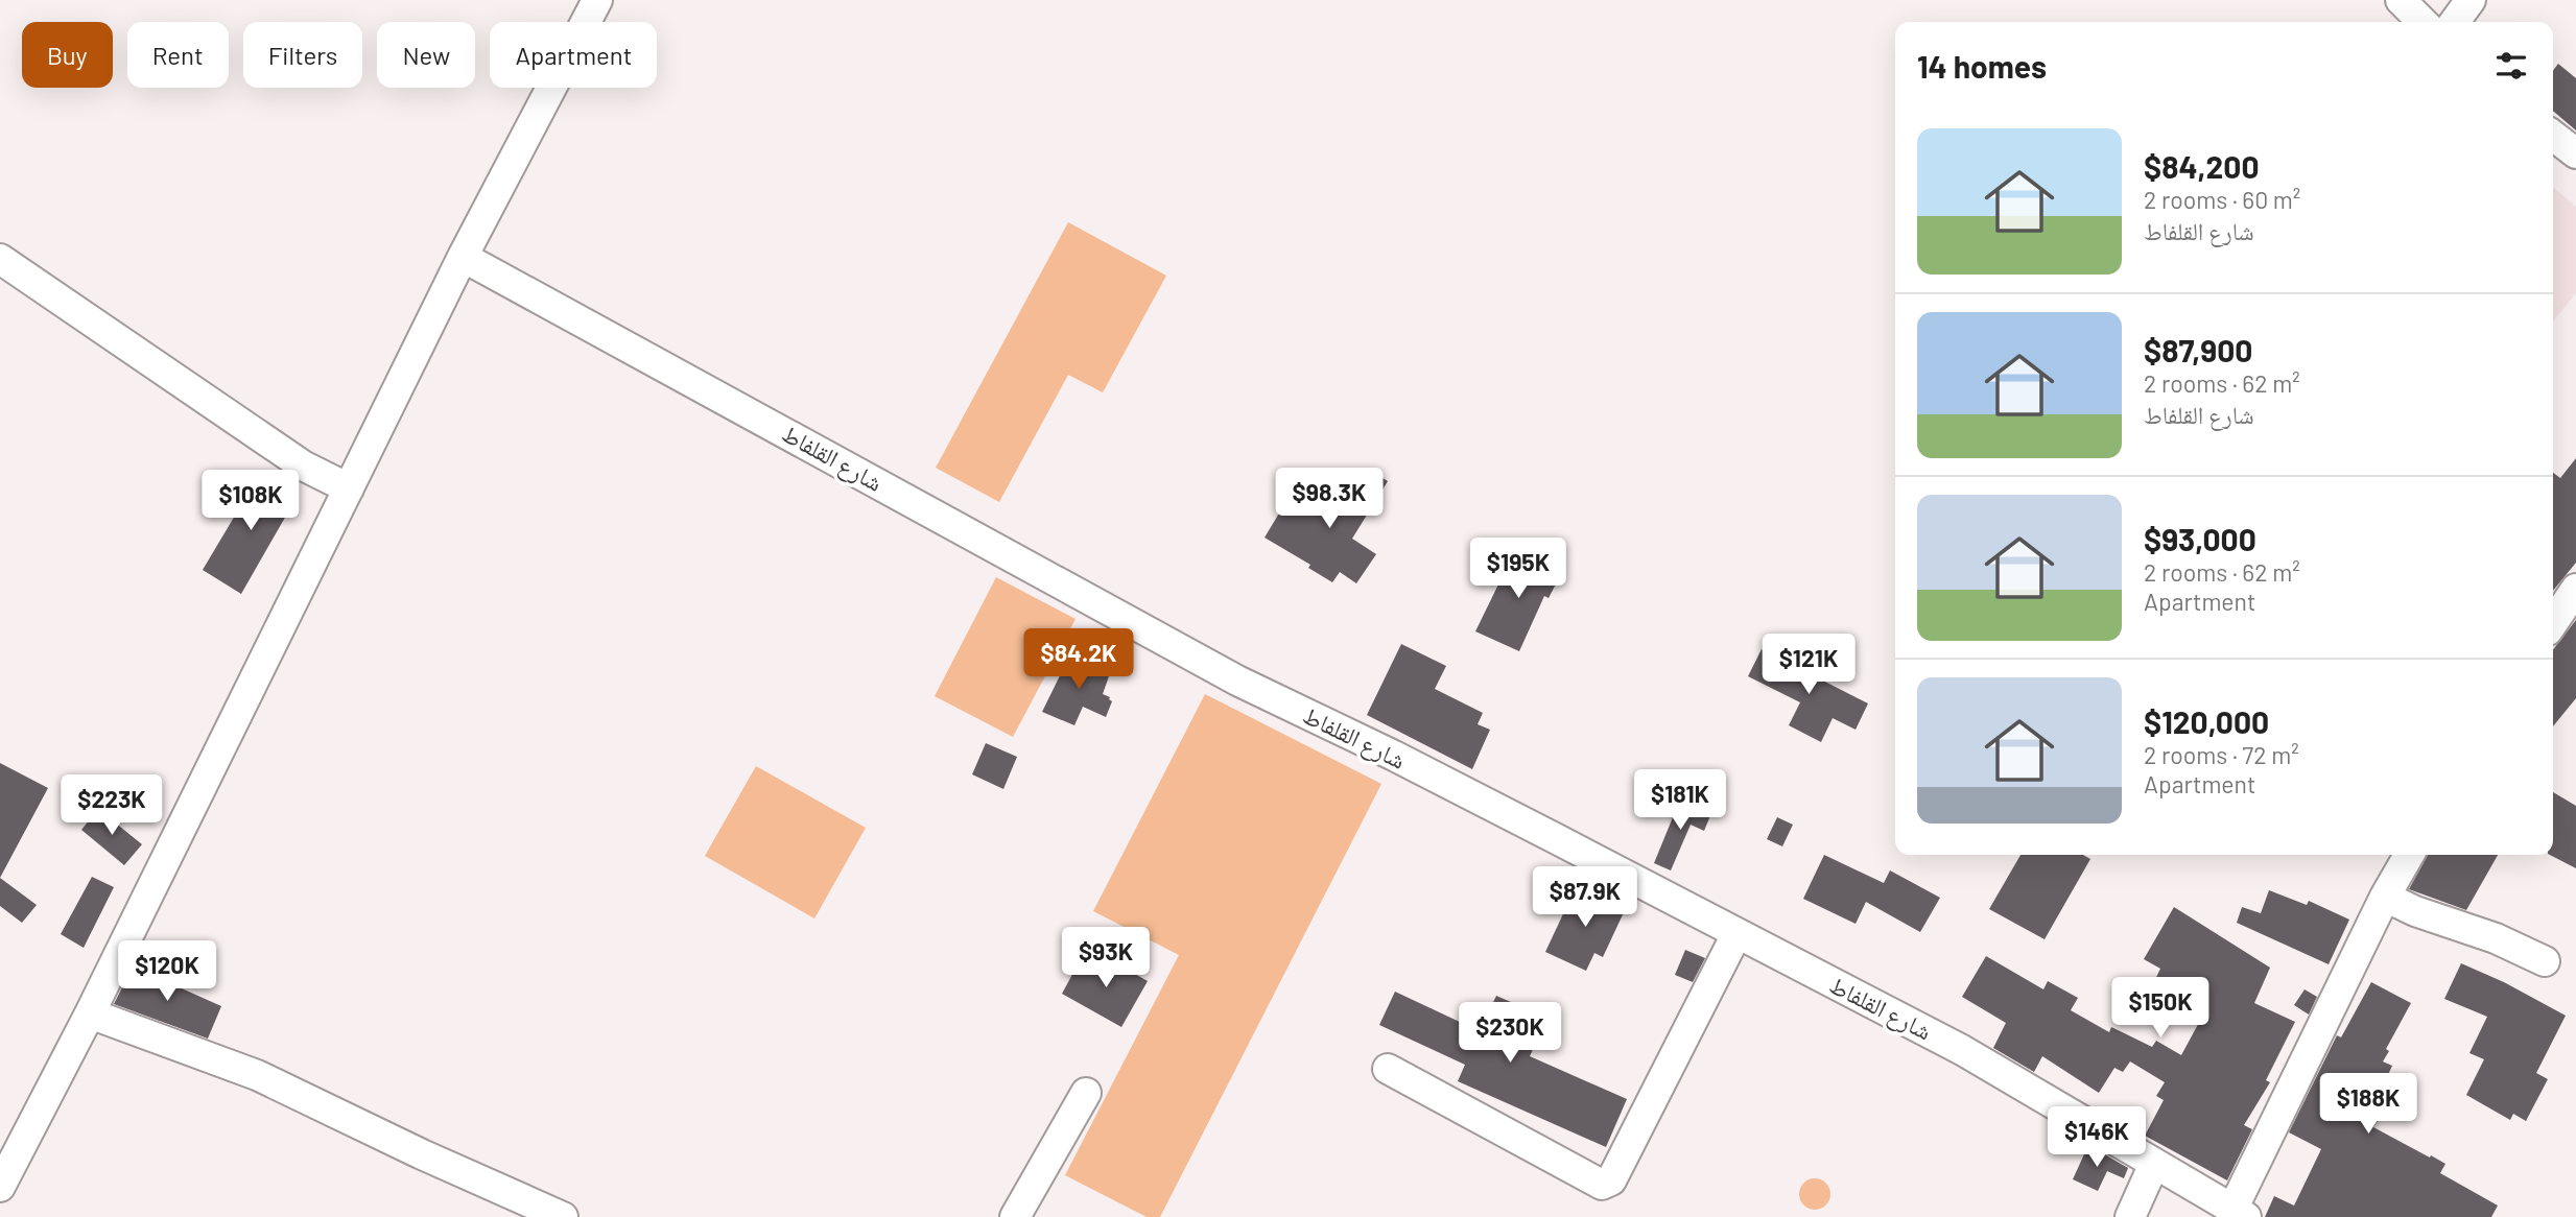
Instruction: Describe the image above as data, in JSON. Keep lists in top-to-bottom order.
{
  "streets": {
    "street": ["شارع القلفاط"]
  },
  "page": {
    "chip": [
      "Buy",
      "Rent",
      "Filters",
      "New",
      "Apartment"
    ],
    "heading": "14 homes",
    "list": [
      {
        "name": "$84,200",
        "note": "2 rooms · 60 m² · شارع القلفاط"
      },
      {
        "name": "$87,900",
        "note": "2 rooms · 62 m² · شارع القلفاط"
      },
      {
        "name": "$93,000",
        "note": "2 rooms · 62 m² · Apartment"
      },
      {
        "name": "$120,000",
        "note": "2 rooms · 72 m² · Apartment"
      }
    ],
    "price": [
      "$98.3K",
      "$108K",
      "$195K",
      "$84.2K",
      "$121K",
      "$181K",
      "$223K",
      "$87.9K",
      "$93K",
      "$120K",
      "$150K",
      "$230K",
      "$188K",
      "$146K"
    ]
  }
}
